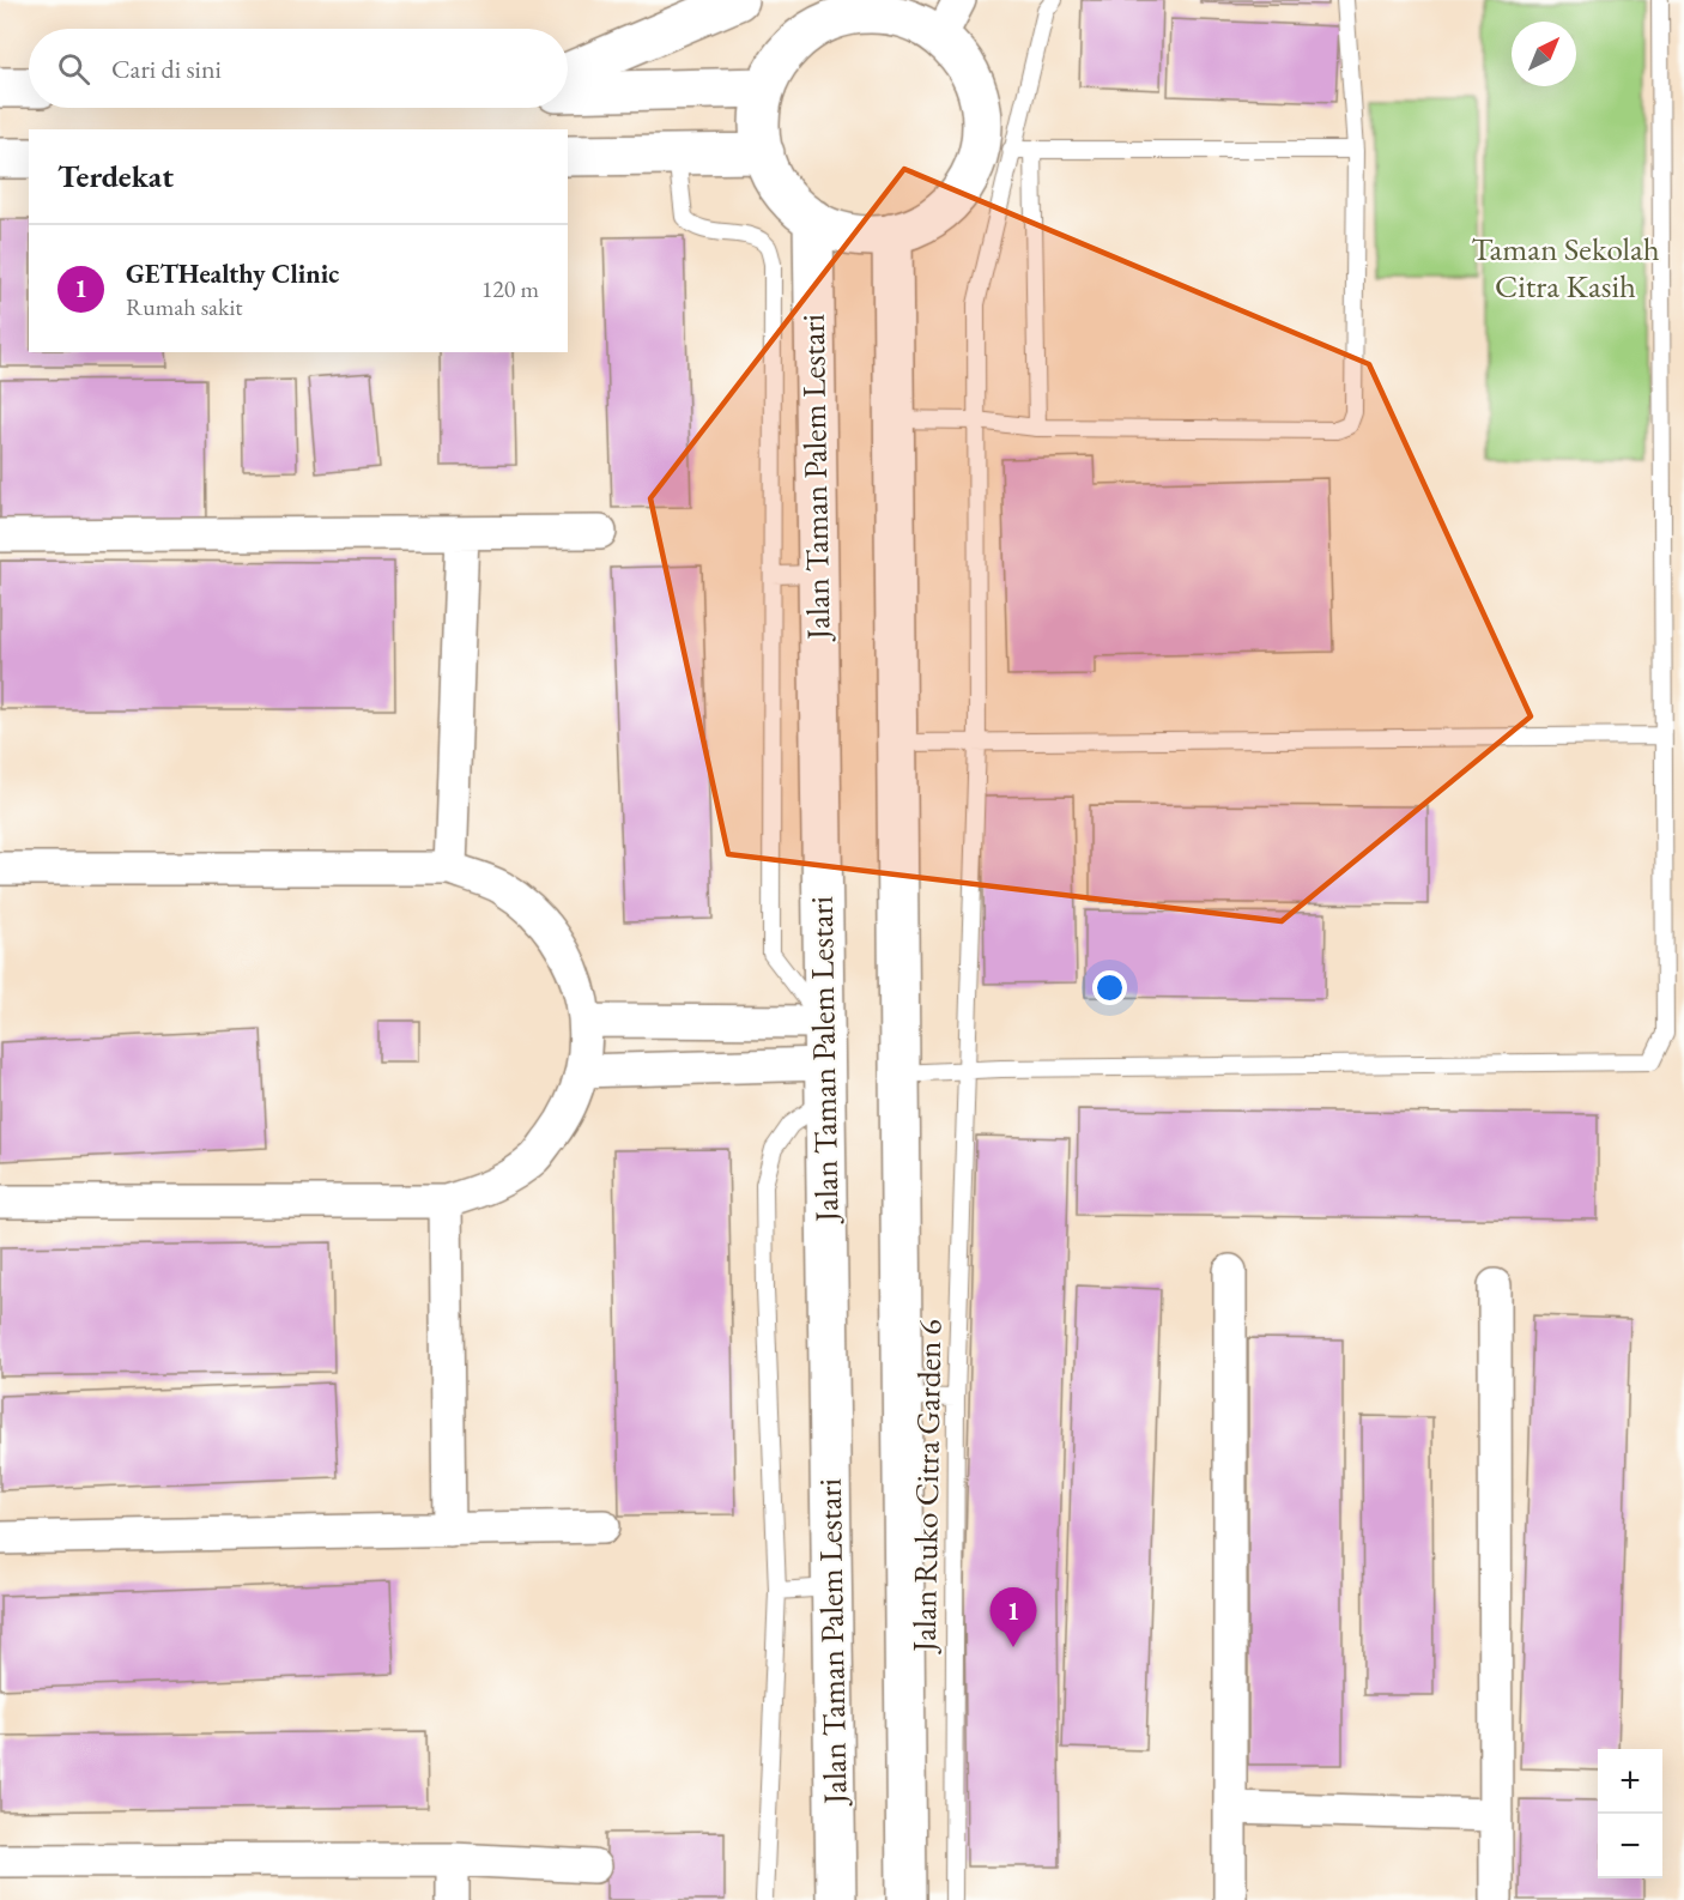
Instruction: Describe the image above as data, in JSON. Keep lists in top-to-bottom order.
{
  "streets": {
    "street": ["Jalan Taman Palem Lestari"],
    "lane": ["Jalan Ruko Citra Garden 6"]
  },
  "parks": ["Taman Sekolah Citra Kasih"],
  "north": "top right",
  "page": {
    "search": "Cari di sini",
    "heading": "Terdekat",
    "list": [
      {
        "mark": "1",
        "name": "GETHealthy Clinic",
        "note": "Rumah sakit",
        "value": "120 m"
      }
    ],
    "pins": "1",
    "map_buttons": ["+", "−"]
  }
}
